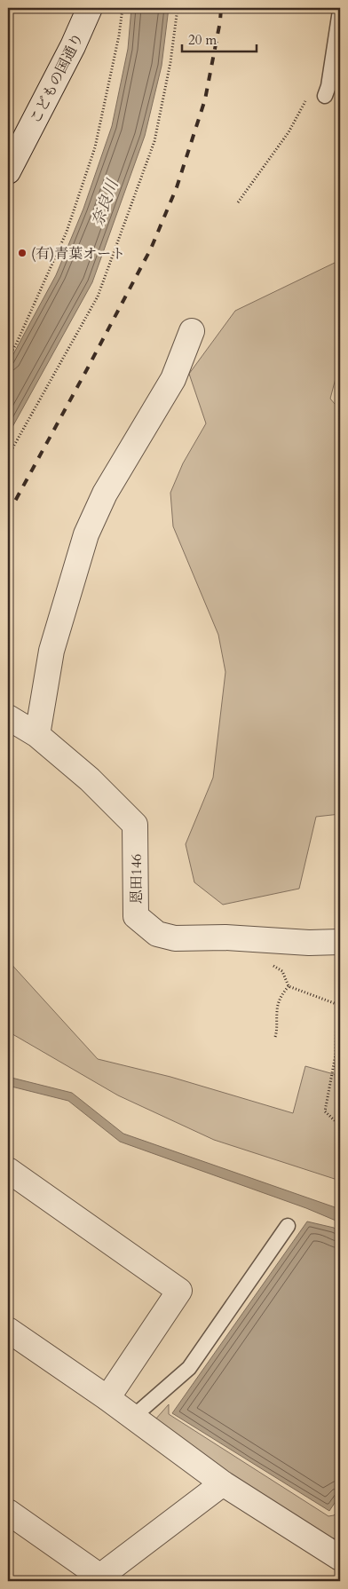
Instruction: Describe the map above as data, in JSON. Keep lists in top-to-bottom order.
{
  "streets": {
    "street": ["こどもの国通り", "恩田146"]
  },
  "water": ["奈良川"],
  "places": ["(有)青葉オート"],
  "scale_bar": "20 m"
}
